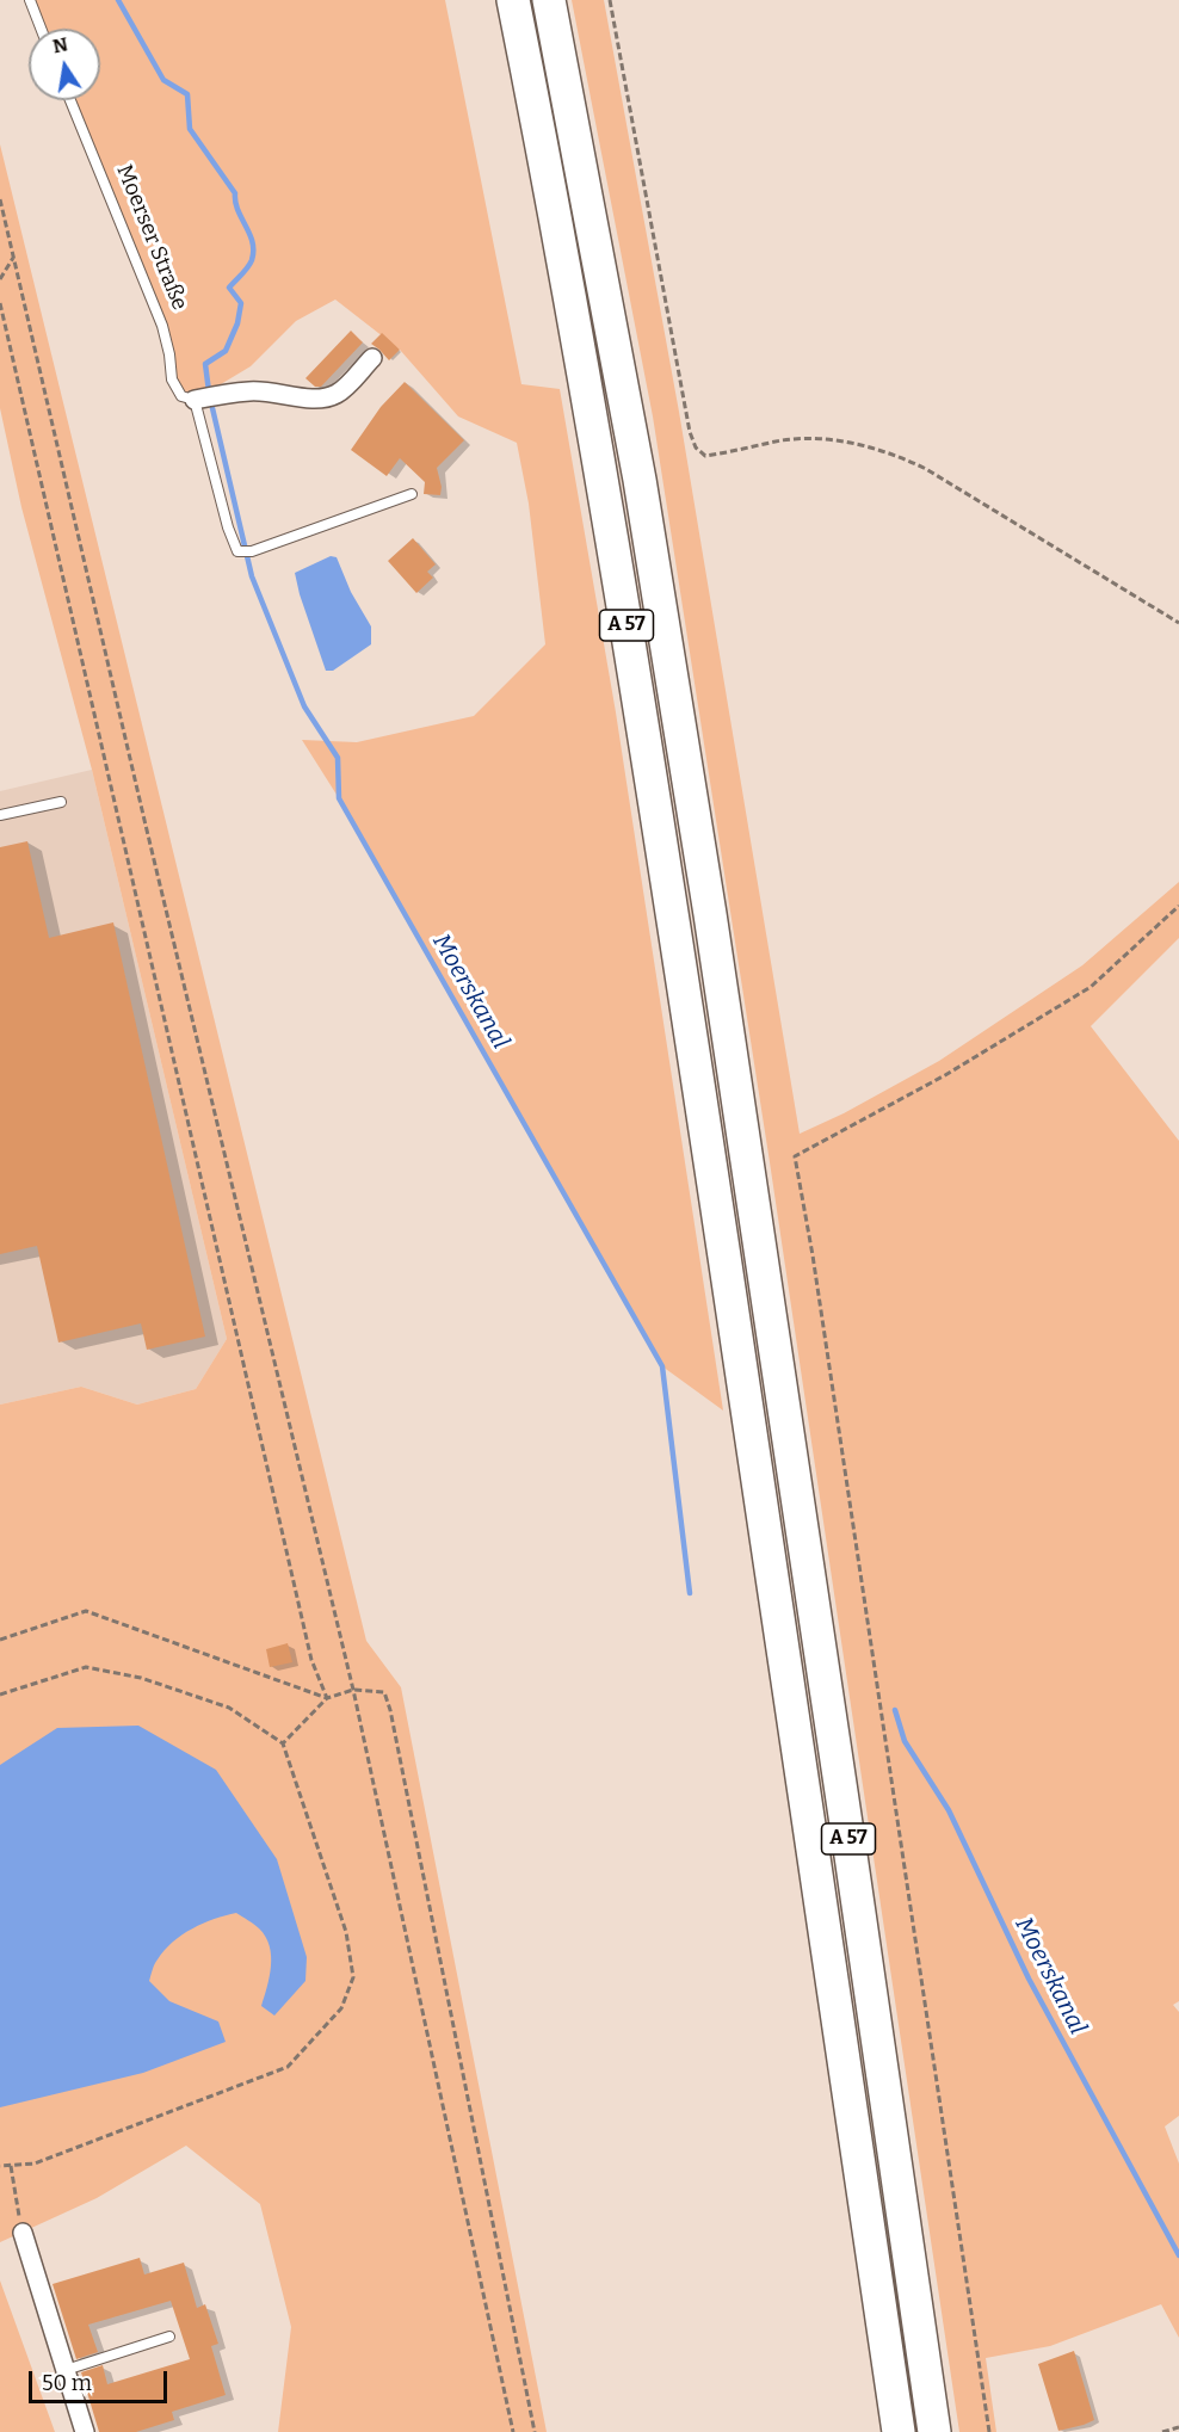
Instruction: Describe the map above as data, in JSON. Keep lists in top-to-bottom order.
{
  "streets": {
    "highway": ["A 57"],
    "lane": ["Moerser Straße"]
  },
  "water": ["Moerskanal"],
  "scale_bar": "50 m",
  "north": "top"
}
